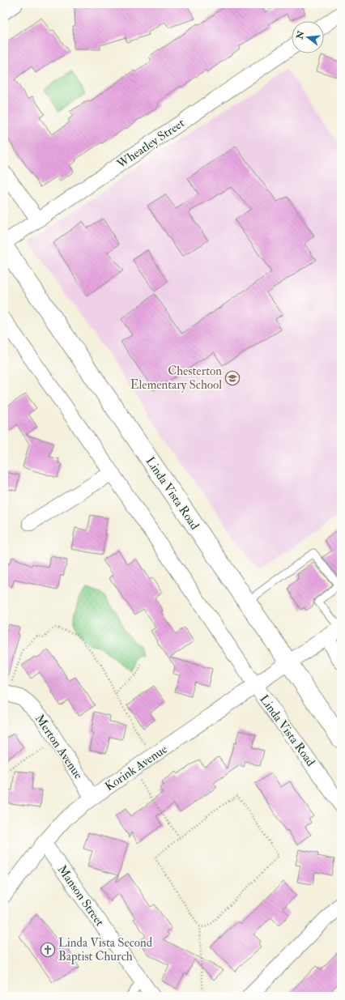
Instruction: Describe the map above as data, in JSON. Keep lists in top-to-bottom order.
{
  "streets": {
    "main road": ["Linda Vista Road"],
    "street": [
      "Wheatley Street",
      "Merton Avenue",
      "Korink Avenue",
      "Manson Street"
    ]
  },
  "crossings": [
    ["Linda Vista Road", "Korink Avenue"],
    ["Merton Avenue", "Korink Avenue"],
    ["Korink Avenue", "Manson Street"]
  ],
  "places": {
    "school or university": ["Chesterton Elementary School"],
    "church": ["Linda Vista Second Baptist Church"]
  },
  "north": "left"
}
